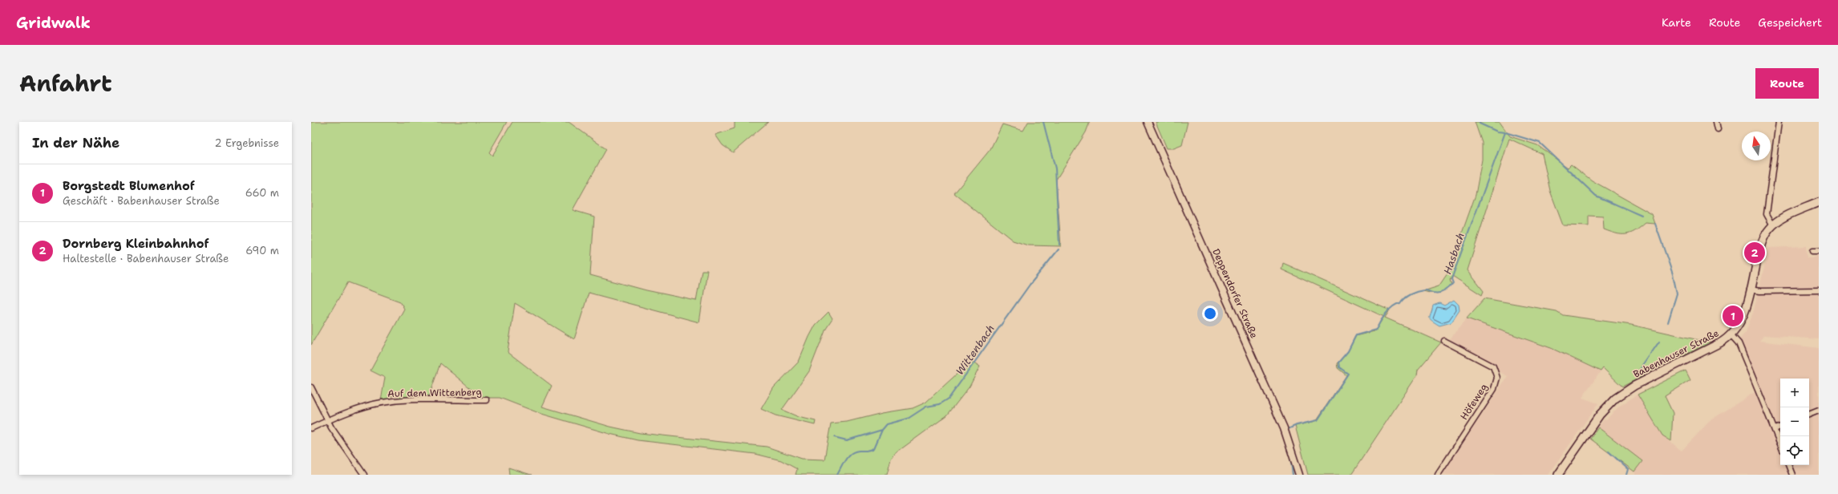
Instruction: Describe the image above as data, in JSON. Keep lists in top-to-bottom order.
{
  "streets": {
    "main road": ["Babenhauser Straße"],
    "street": ["Deppendorfer Straße", "Auf dem Wittenberg", "Höfeweg"]
  },
  "water": ["Hasbach", "Wittenbach"],
  "north": "top",
  "page": {
    "header": "Gridwalk",
    "nav": ["Karte", "Route", "Gespeichert"],
    "title": "Anfahrt",
    "buttons": "Route",
    "heading": ["In der Nähe", "2 Ergebnisse"],
    "list": [
      {
        "mark": "1",
        "name": "Borgstedt Blumenhof",
        "note": "Geschäft · Babenhauser Straße",
        "value": "660 m"
      },
      {
        "mark": "2",
        "name": "Dornberg Kleinbahnhof",
        "note": "Haltestelle · Babenhauser Straße",
        "value": "690 m"
      }
    ],
    "pins": ["2", "1"],
    "map_buttons": ["+", "−"]
  }
}
